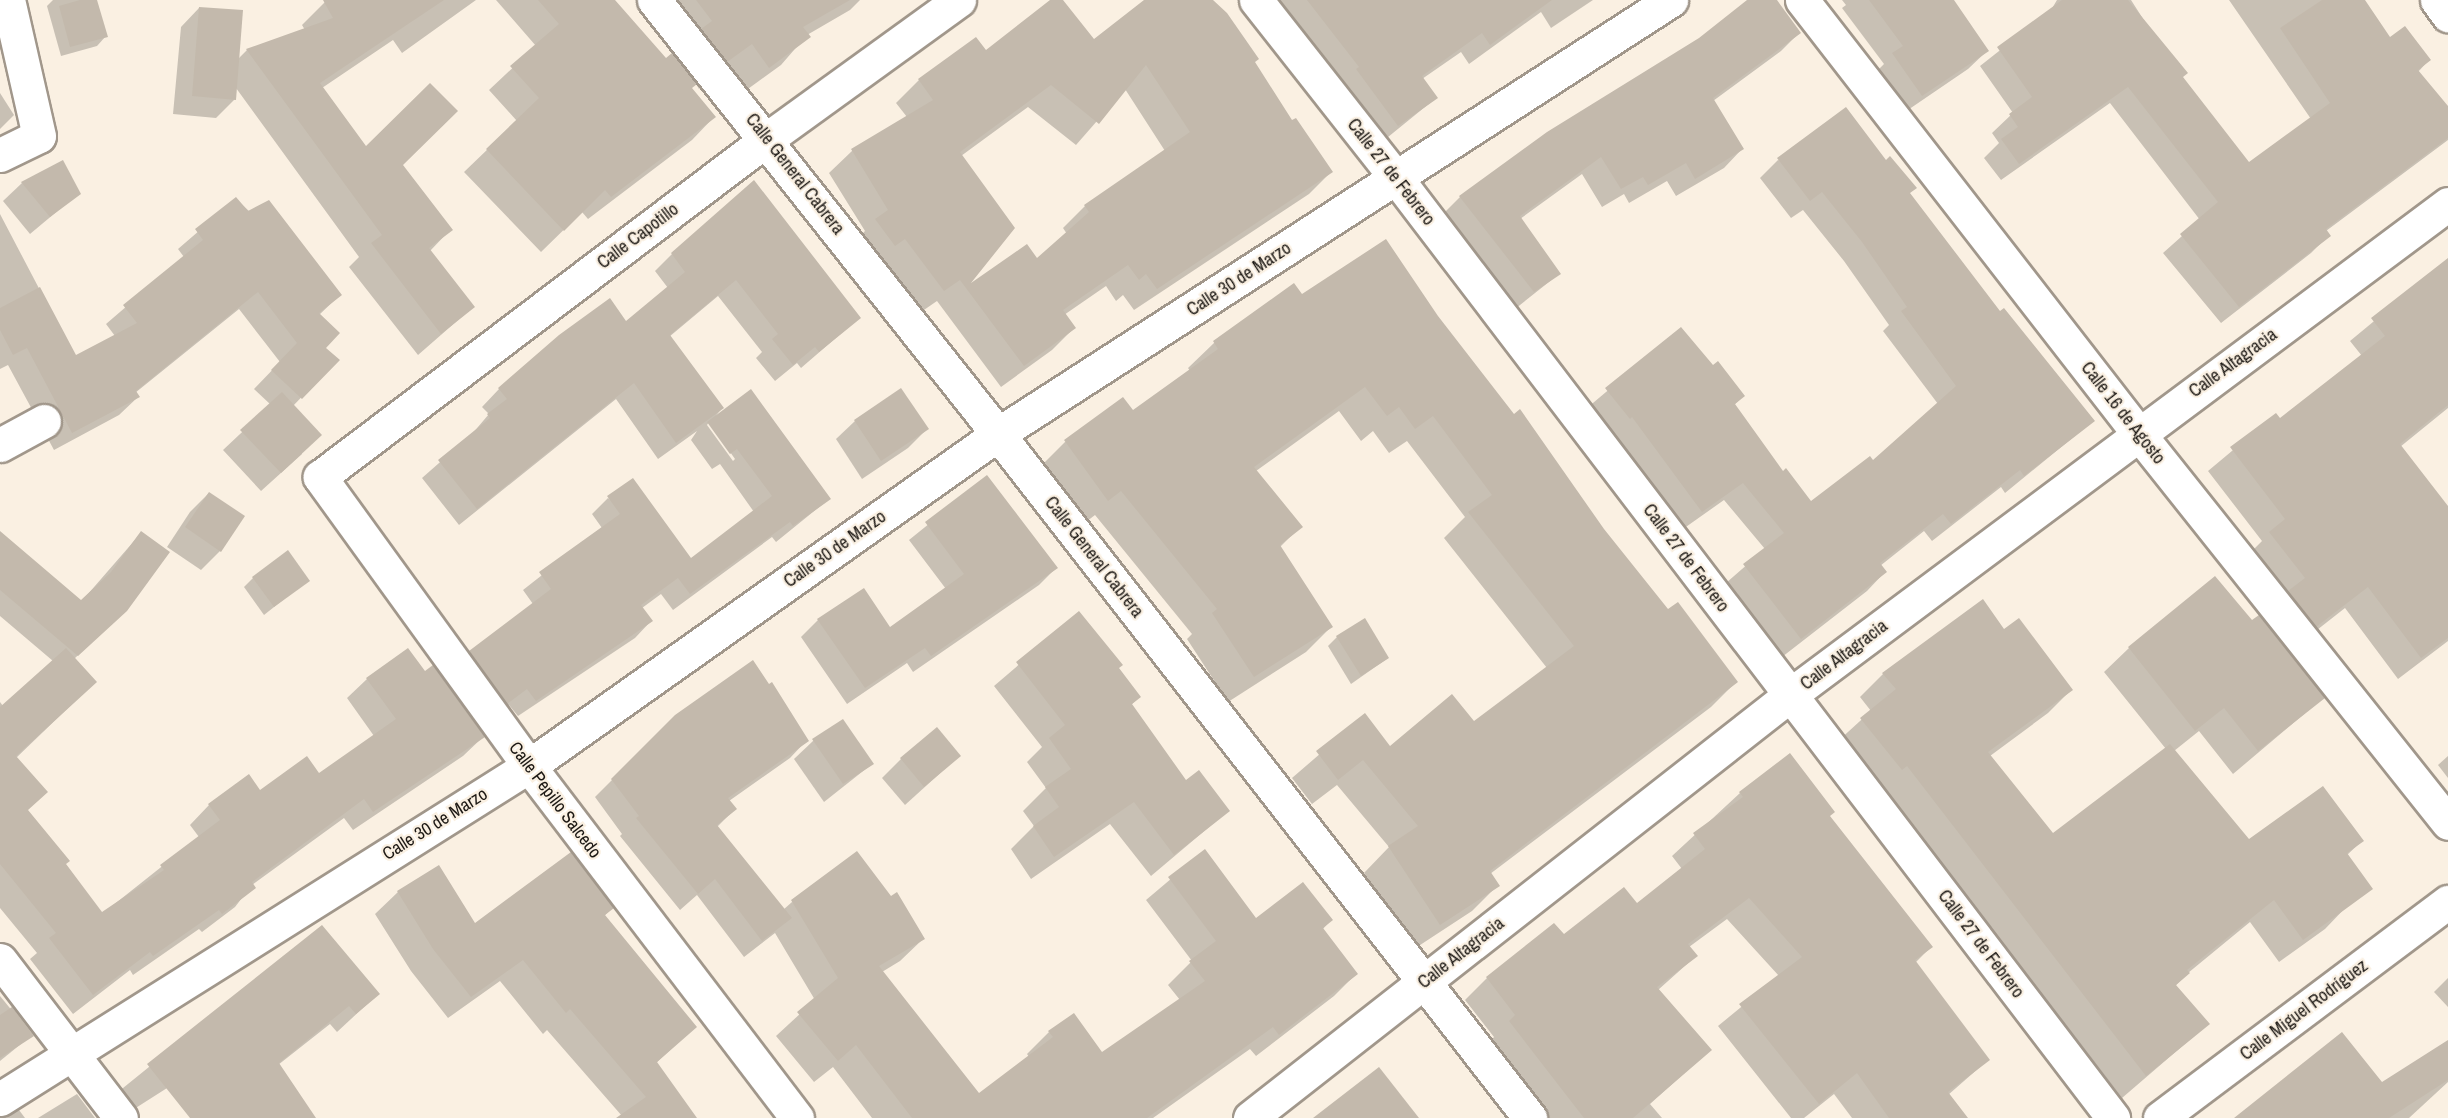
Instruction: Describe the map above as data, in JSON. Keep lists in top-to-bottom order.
{
  "streets": {
    "street": [
      "Calle 27 de Febrero",
      "Calle General Cabrera",
      "Calle Capotillo",
      "Calle 30 de Marzo",
      "Calle Altagracia",
      "Calle 16 de Agosto",
      "Calle Pepillo Salcedo",
      "Calle Miguel Rodríguez"
    ]
  },
  "crossings": [
    ["Calle 27 de Febrero", "Calle 30 de Marzo"],
    ["Calle 27 de Febrero", "Calle Altagracia"],
    ["Calle General Cabrera", "Calle Capotillo"],
    ["Calle General Cabrera", "Calle 30 de Marzo"],
    ["Calle General Cabrera", "Calle Altagracia"],
    ["Calle Capotillo", "Calle Pepillo Salcedo"],
    ["Calle 30 de Marzo", "Calle Pepillo Salcedo"],
    ["Calle Altagracia", "Calle 16 de Agosto"]
  ]
}
